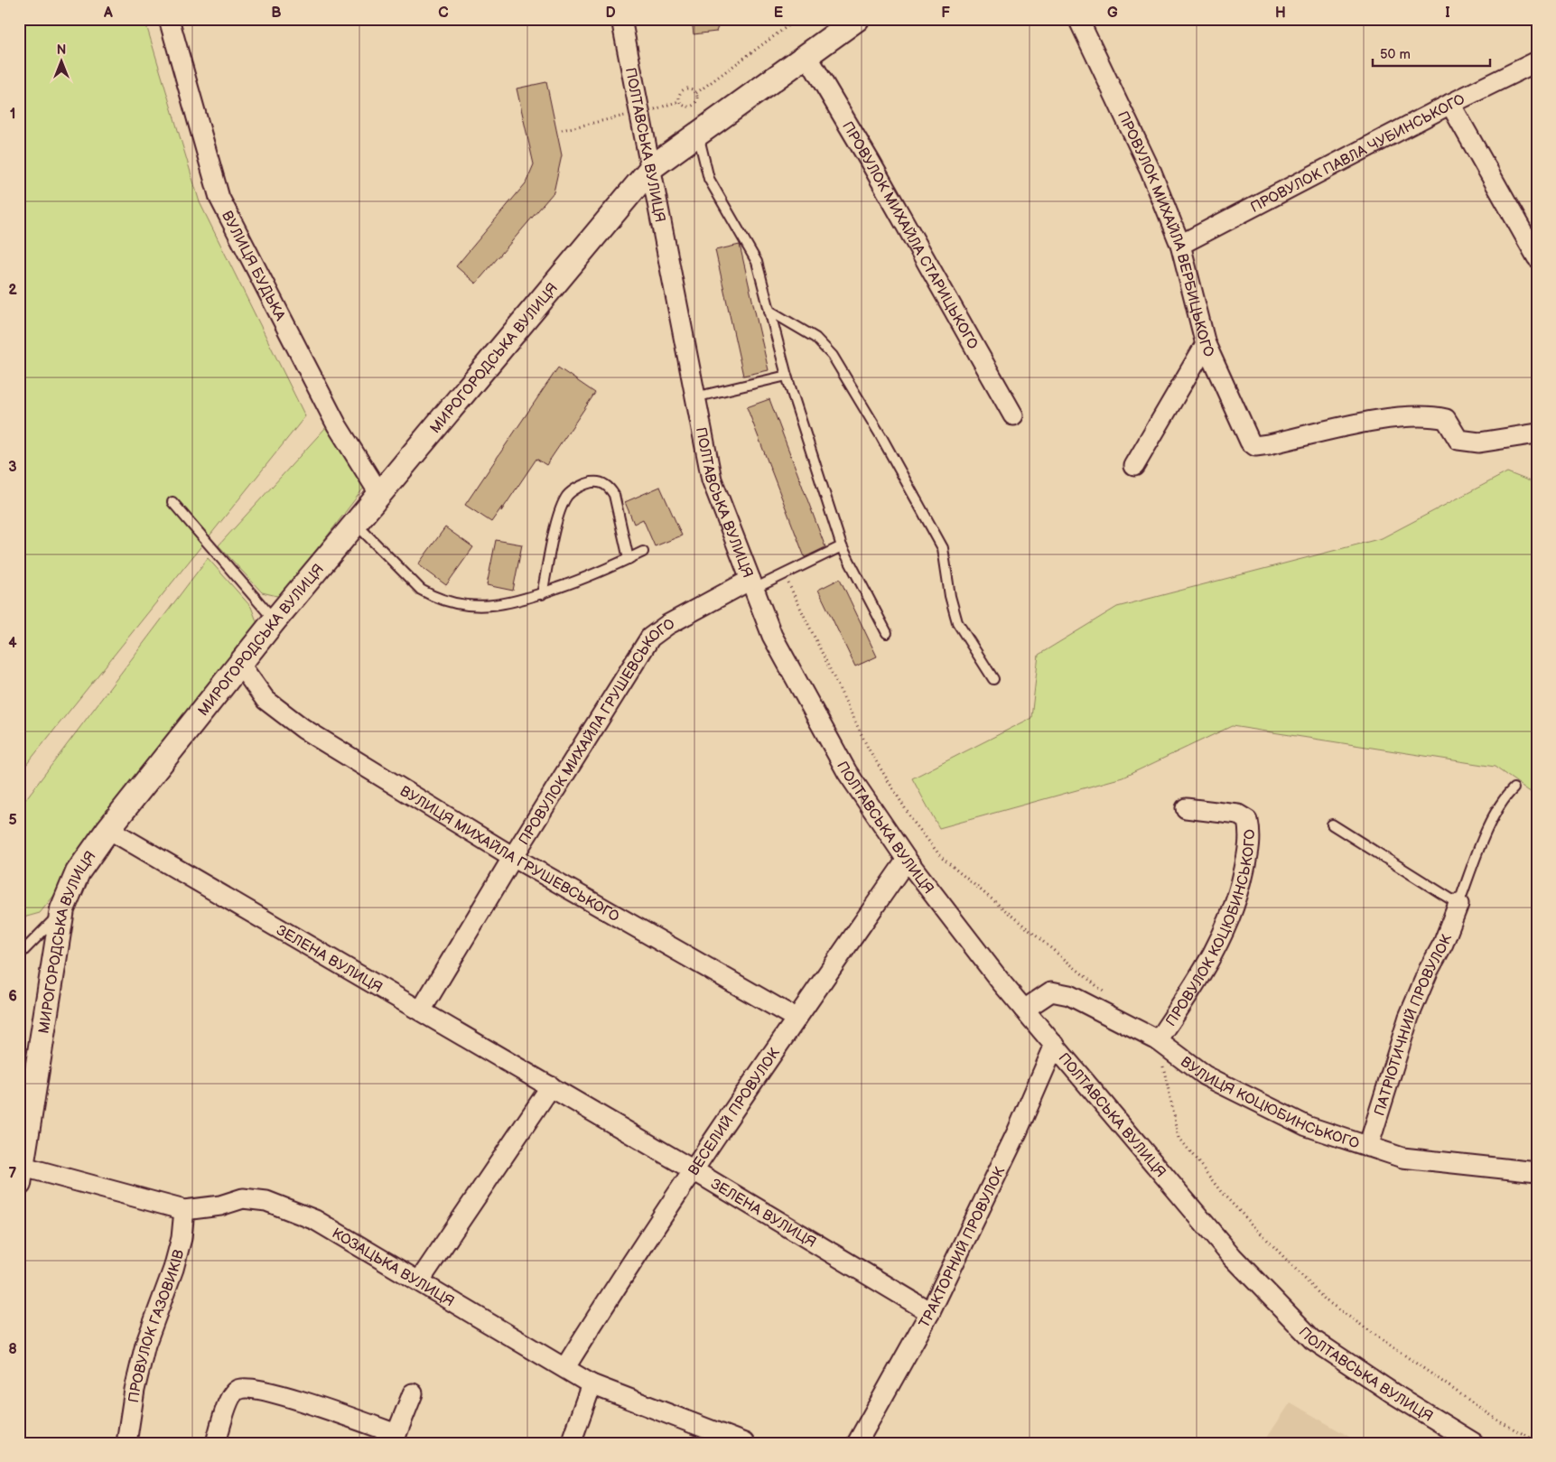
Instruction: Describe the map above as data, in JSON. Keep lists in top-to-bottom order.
{
  "streets": {
    "street": [
      "ПОЛТАВСЬКА ВУЛИЦЯ",
      "ПРОВУЛОК ПАВЛА ЧУБИНСЬКОГО",
      "ПРОВУЛОК МИХАЙЛА ВЕРБИЦЬКОГО",
      "ПРОВУЛОК МИХАЙЛА СТАРИЦЬКОГО",
      "ВУЛИЦЯ БУДЬКА",
      "МИРОГОРОДСЬКА ВУЛИЦЯ",
      "ПРОВУЛОК МИХАЙЛА ГРУШЕВСЬКОГО",
      "ВУЛИЦЯ МИХАЙЛА ГРУШЕВСЬКОГО",
      "ПРОВУЛОК КОЦЮБИНСЬКОГО",
      "ЗЕЛЕНА ВУЛИЦЯ",
      "ПАТРІОТИЧНИЙ ПРОВУЛОК",
      "ВУЛИЦЯ КОЦЮБИНСЬКОГО",
      "ВЕСЕЛИЙ ПРОВУЛОК",
      "ТРАКТОРНИЙ ПРОВУЛОК",
      "КОЗАЦЬКА ВУЛИЦЯ",
      "ПРОВУЛОК ГАЗОВИКІВ"
    ]
  },
  "crossings": [
    ["ПОЛТАВСЬКА ВУЛИЦЯ", "МИРОГОРОДСЬКА ВУЛИЦЯ"],
    ["ПОЛТАВСЬКА ВУЛИЦЯ", "ПРОВУЛОК МИХАЙЛА ГРУШЕВСЬКОГО"],
    ["ПОЛТАВСЬКА ВУЛИЦЯ", "ВУЛИЦЯ КОЦЮБИНСЬКОГО"],
    ["ПОЛТАВСЬКА ВУЛИЦЯ", "ВЕСЕЛИЙ ПРОВУЛОК"],
    ["ПОЛТАВСЬКА ВУЛИЦЯ", "ТРАКТОРНИЙ ПРОВУЛОК"],
    ["ПРОВУЛОК ПАВЛА ЧУБИНСЬКОГО", "ПРОВУЛОК МИХАЙЛА ВЕРБИЦЬКОГО"],
    ["ПРОВУЛОК МИХАЙЛА СТАРИЦЬКОГО", "МИРОГОРОДСЬКА ВУЛИЦЯ"],
    ["ВУЛИЦЯ БУДЬКА", "МИРОГОРОДСЬКА ВУЛИЦЯ"],
    ["МИРОГОРОДСЬКА ВУЛИЦЯ", "ВУЛИЦЯ МИХАЙЛА ГРУШЕВСЬКОГО"],
    ["МИРОГОРОДСЬКА ВУЛИЦЯ", "ЗЕЛЕНА ВУЛИЦЯ"],
    ["МИРОГОРОДСЬКА ВУЛИЦЯ", "КОЗАЦЬКА ВУЛИЦЯ"],
    ["ПРОВУЛОК МИХАЙЛА ГРУШЕВСЬКОГО", "ВУЛИЦЯ МИХАЙЛА ГРУШЕВСЬКОГО"],
    ["ПРОВУЛОК МИХАЙЛА ГРУШЕВСЬКОГО", "ЗЕЛЕНА ВУЛИЦЯ"],
    ["ВУЛИЦЯ МИХАЙЛА ГРУШЕВСЬКОГО", "ВЕСЕЛИЙ ПРОВУЛОК"],
    ["ПРОВУЛОК КОЦЮБИНСЬКОГО", "ВУЛИЦЯ КОЦЮБИНСЬКОГО"],
    ["ЗЕЛЕНА ВУЛИЦЯ", "ВЕСЕЛИЙ ПРОВУЛОК"],
    ["ЗЕЛЕНА ВУЛИЦЯ", "ТРАКТОРНИЙ ПРОВУЛОК"],
    ["ПАТРІОТИЧНИЙ ПРОВУЛОК", "ВУЛИЦЯ КОЦЮБИНСЬКОГО"],
    ["ВЕСЕЛИЙ ПРОВУЛОК", "КОЗАЦЬКА ВУЛИЦЯ"],
    ["КОЗАЦЬКА ВУЛИЦЯ", "ПРОВУЛОК ГАЗОВИКІВ"]
  ],
  "scale_bar": "50 m",
  "north": "top",
  "grid": {
    "columns": [
      "A",
      "B",
      "C",
      "D",
      "E",
      "F",
      "G",
      "H",
      "I"
    ],
    "rows": [
      "1",
      "2",
      "3",
      "4",
      "5",
      "6",
      "7",
      "8"
    ]
  }
}
